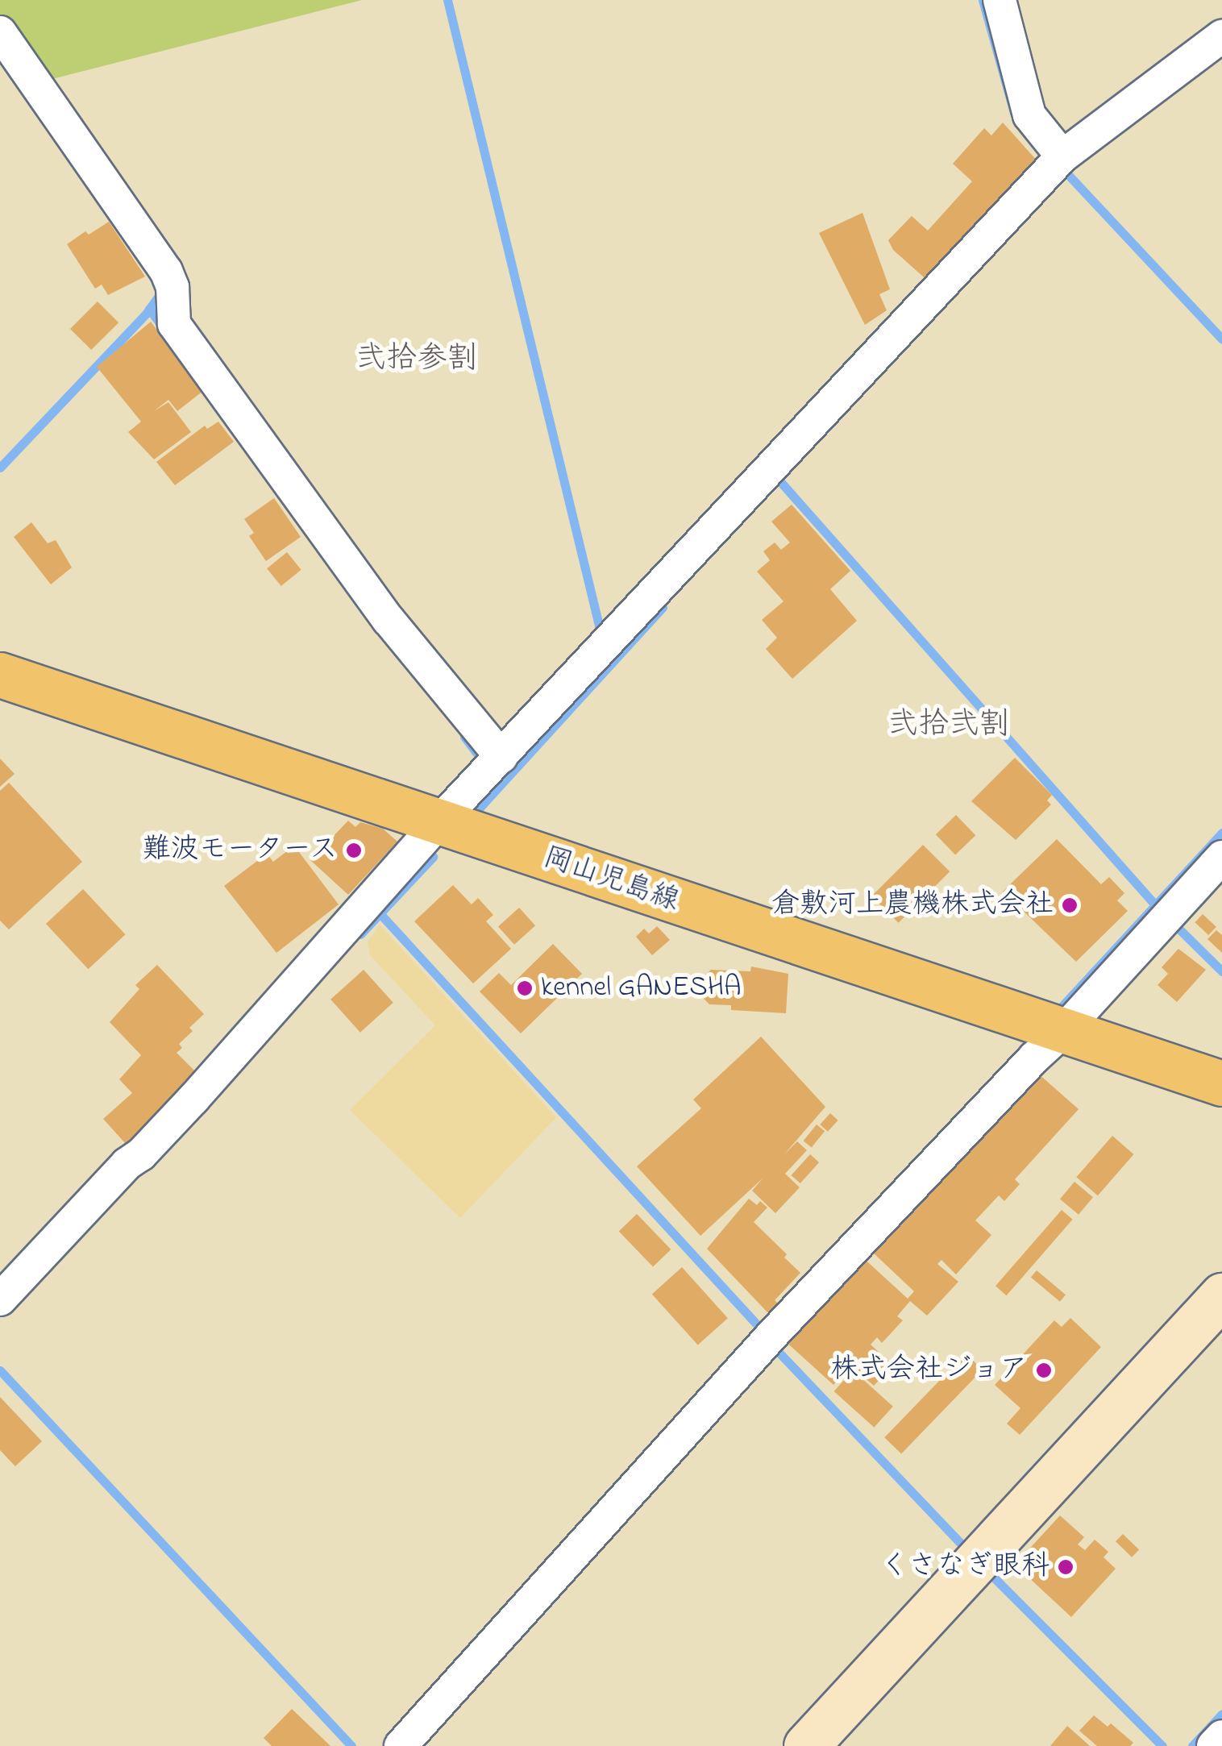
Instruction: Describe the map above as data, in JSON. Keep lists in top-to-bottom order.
{
  "streets": {
    "main road": ["岡山児島線"]
  },
  "districts": ["弐拾参割", "弐拾弐割"],
  "places": [
    "難波モータース",
    "倉敷河上農機株式会社",
    "kennel GANESHA",
    "株式会社ジョア",
    "くさなぎ眼科"
  ]
}
